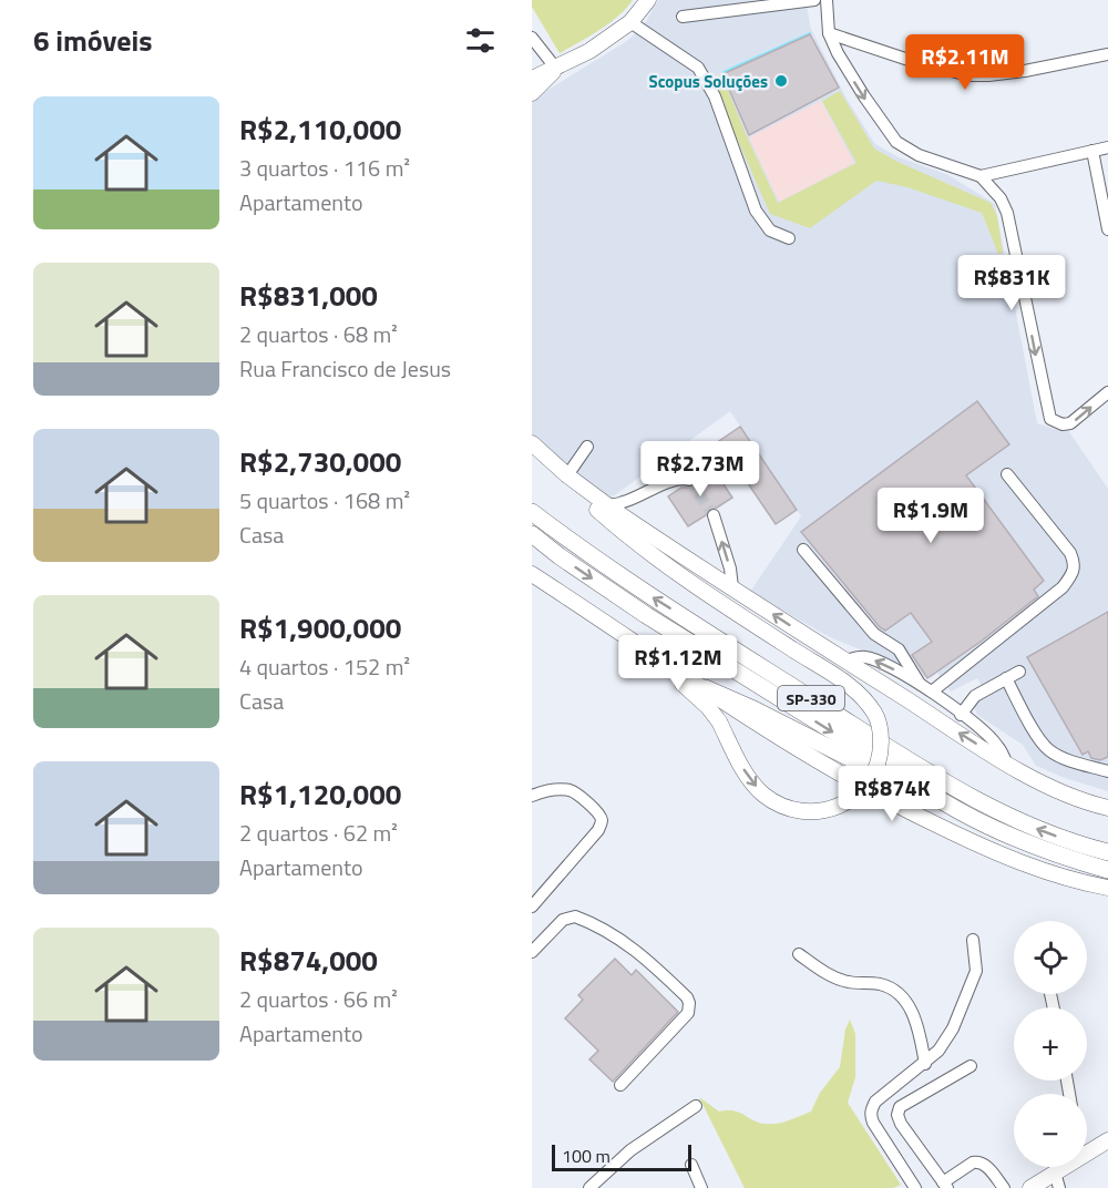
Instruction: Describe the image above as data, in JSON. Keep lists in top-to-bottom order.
{
  "streets": {
    "highway": ["SP-330"]
  },
  "places": ["Scopus Soluções"],
  "scale_bar": "100 m",
  "page": {
    "heading": "6 imóveis",
    "price": [
      "R$2.11M",
      "R$831K",
      "R$2.73M",
      "R$1.9M",
      "R$1.12M",
      "R$874K"
    ],
    "list": [
      {
        "name": "R$2,110,000",
        "note": "3 quartos · 116 m² · Apartamento"
      },
      {
        "name": "R$831,000",
        "note": "2 quartos · 68 m² · Rua Francisco de Jesus"
      },
      {
        "name": "R$2,730,000",
        "note": "5 quartos · 168 m² · Casa"
      },
      {
        "name": "R$1,900,000",
        "note": "4 quartos · 152 m² · Casa"
      },
      {
        "name": "R$1,120,000",
        "note": "2 quartos · 62 m² · Apartamento"
      },
      {
        "name": "R$874,000",
        "note": "2 quartos · 66 m² · Apartamento"
      }
    ],
    "map_buttons": ["+", "−"],
    "scale": "100 m"
  }
}
